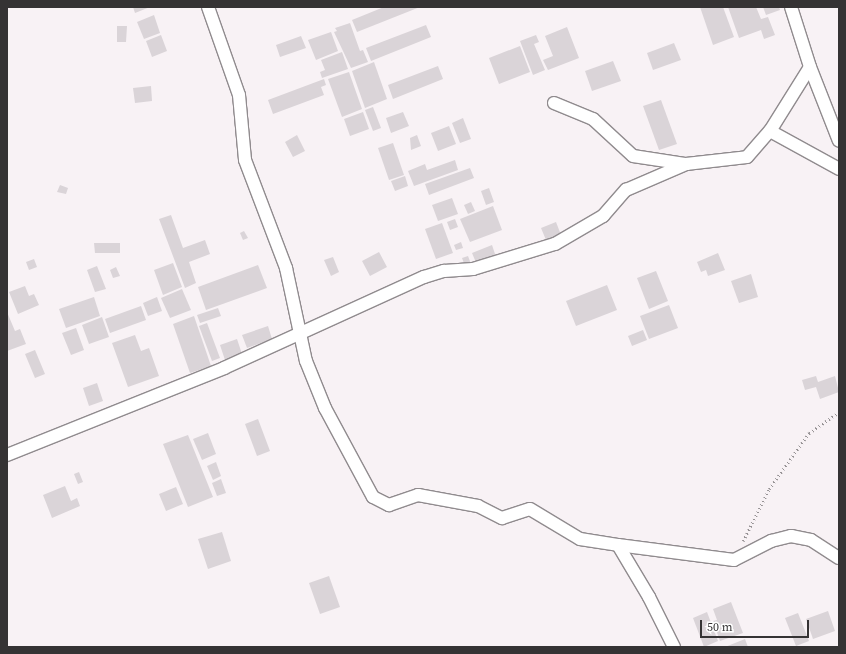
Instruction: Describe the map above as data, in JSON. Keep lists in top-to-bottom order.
{
  "scale_bar": "50 m"
}
